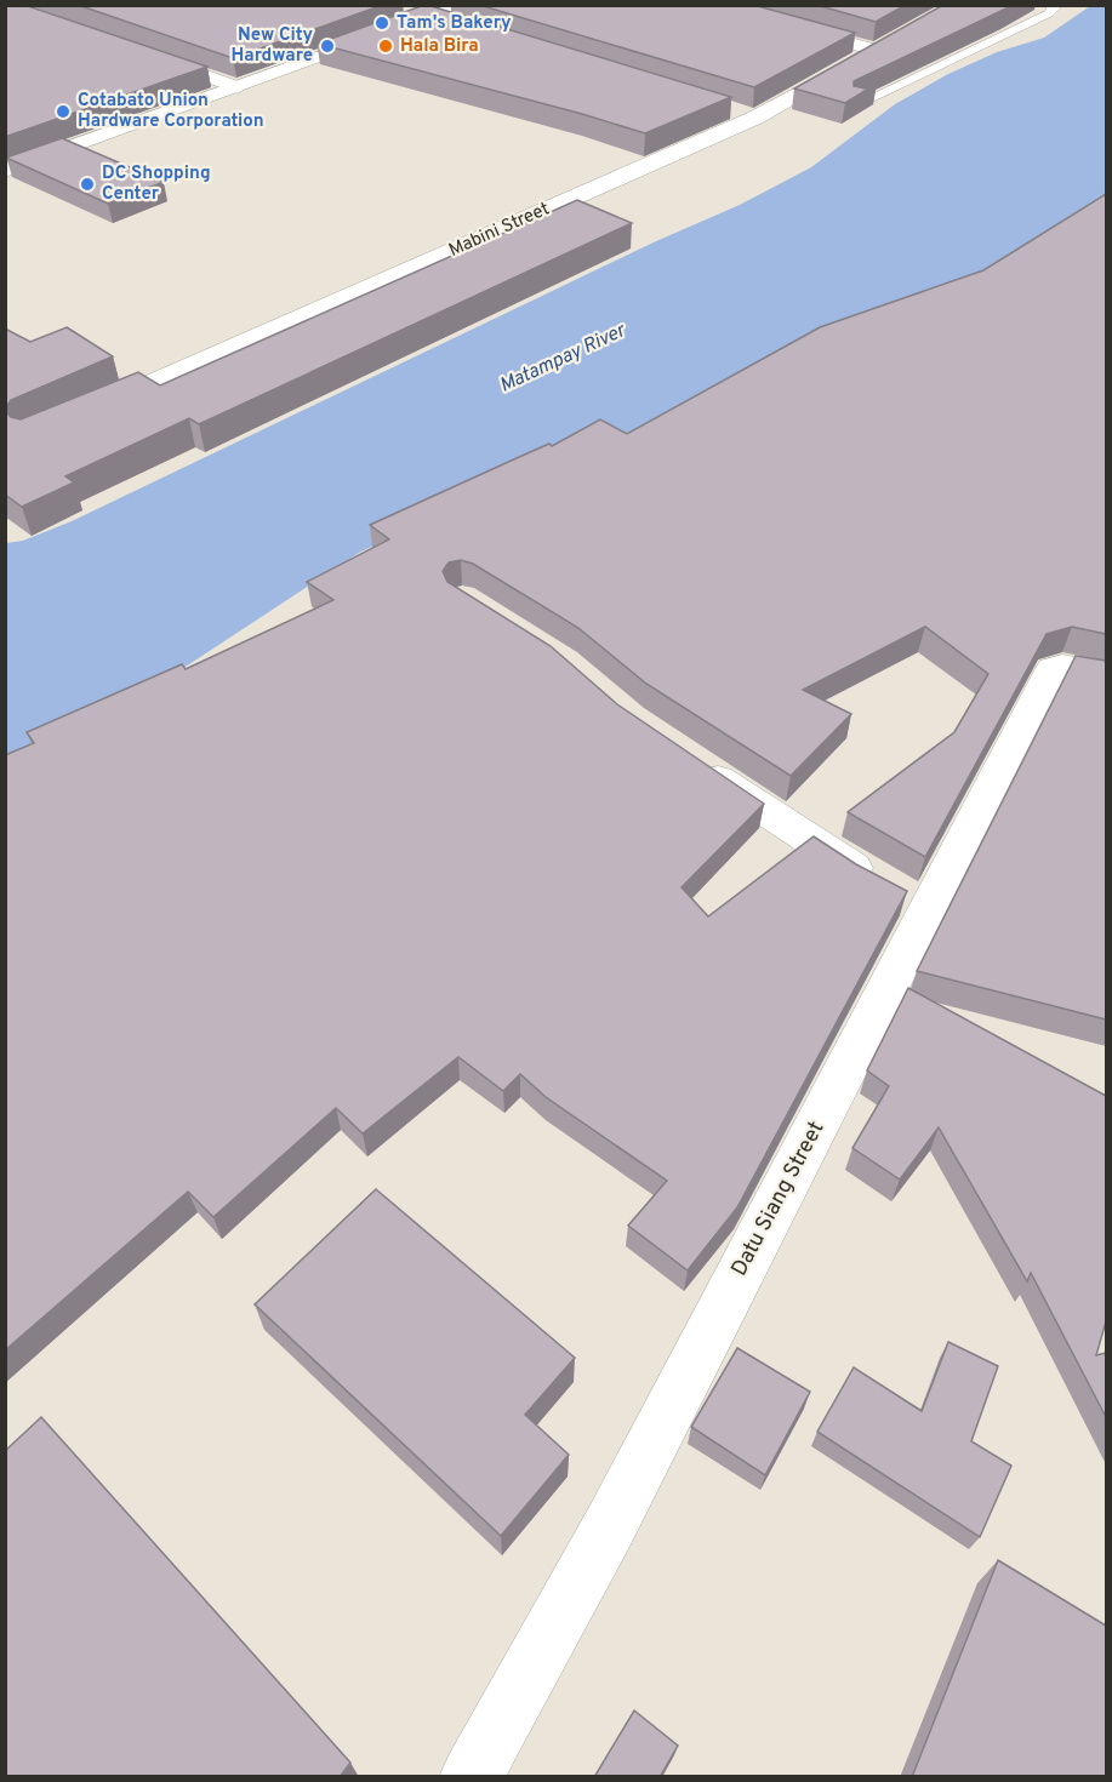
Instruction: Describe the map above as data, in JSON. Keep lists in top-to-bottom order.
{
  "streets": {
    "street": ["Mabini Street", "Datu Siang Street"]
  },
  "water": ["Matampay River"],
  "places": [
    "Tam's Bakery",
    "New City Hardware",
    "Hala Bira",
    "Cotabato Union Hardware Corporation",
    "DC Shopping Center"
  ]
}
